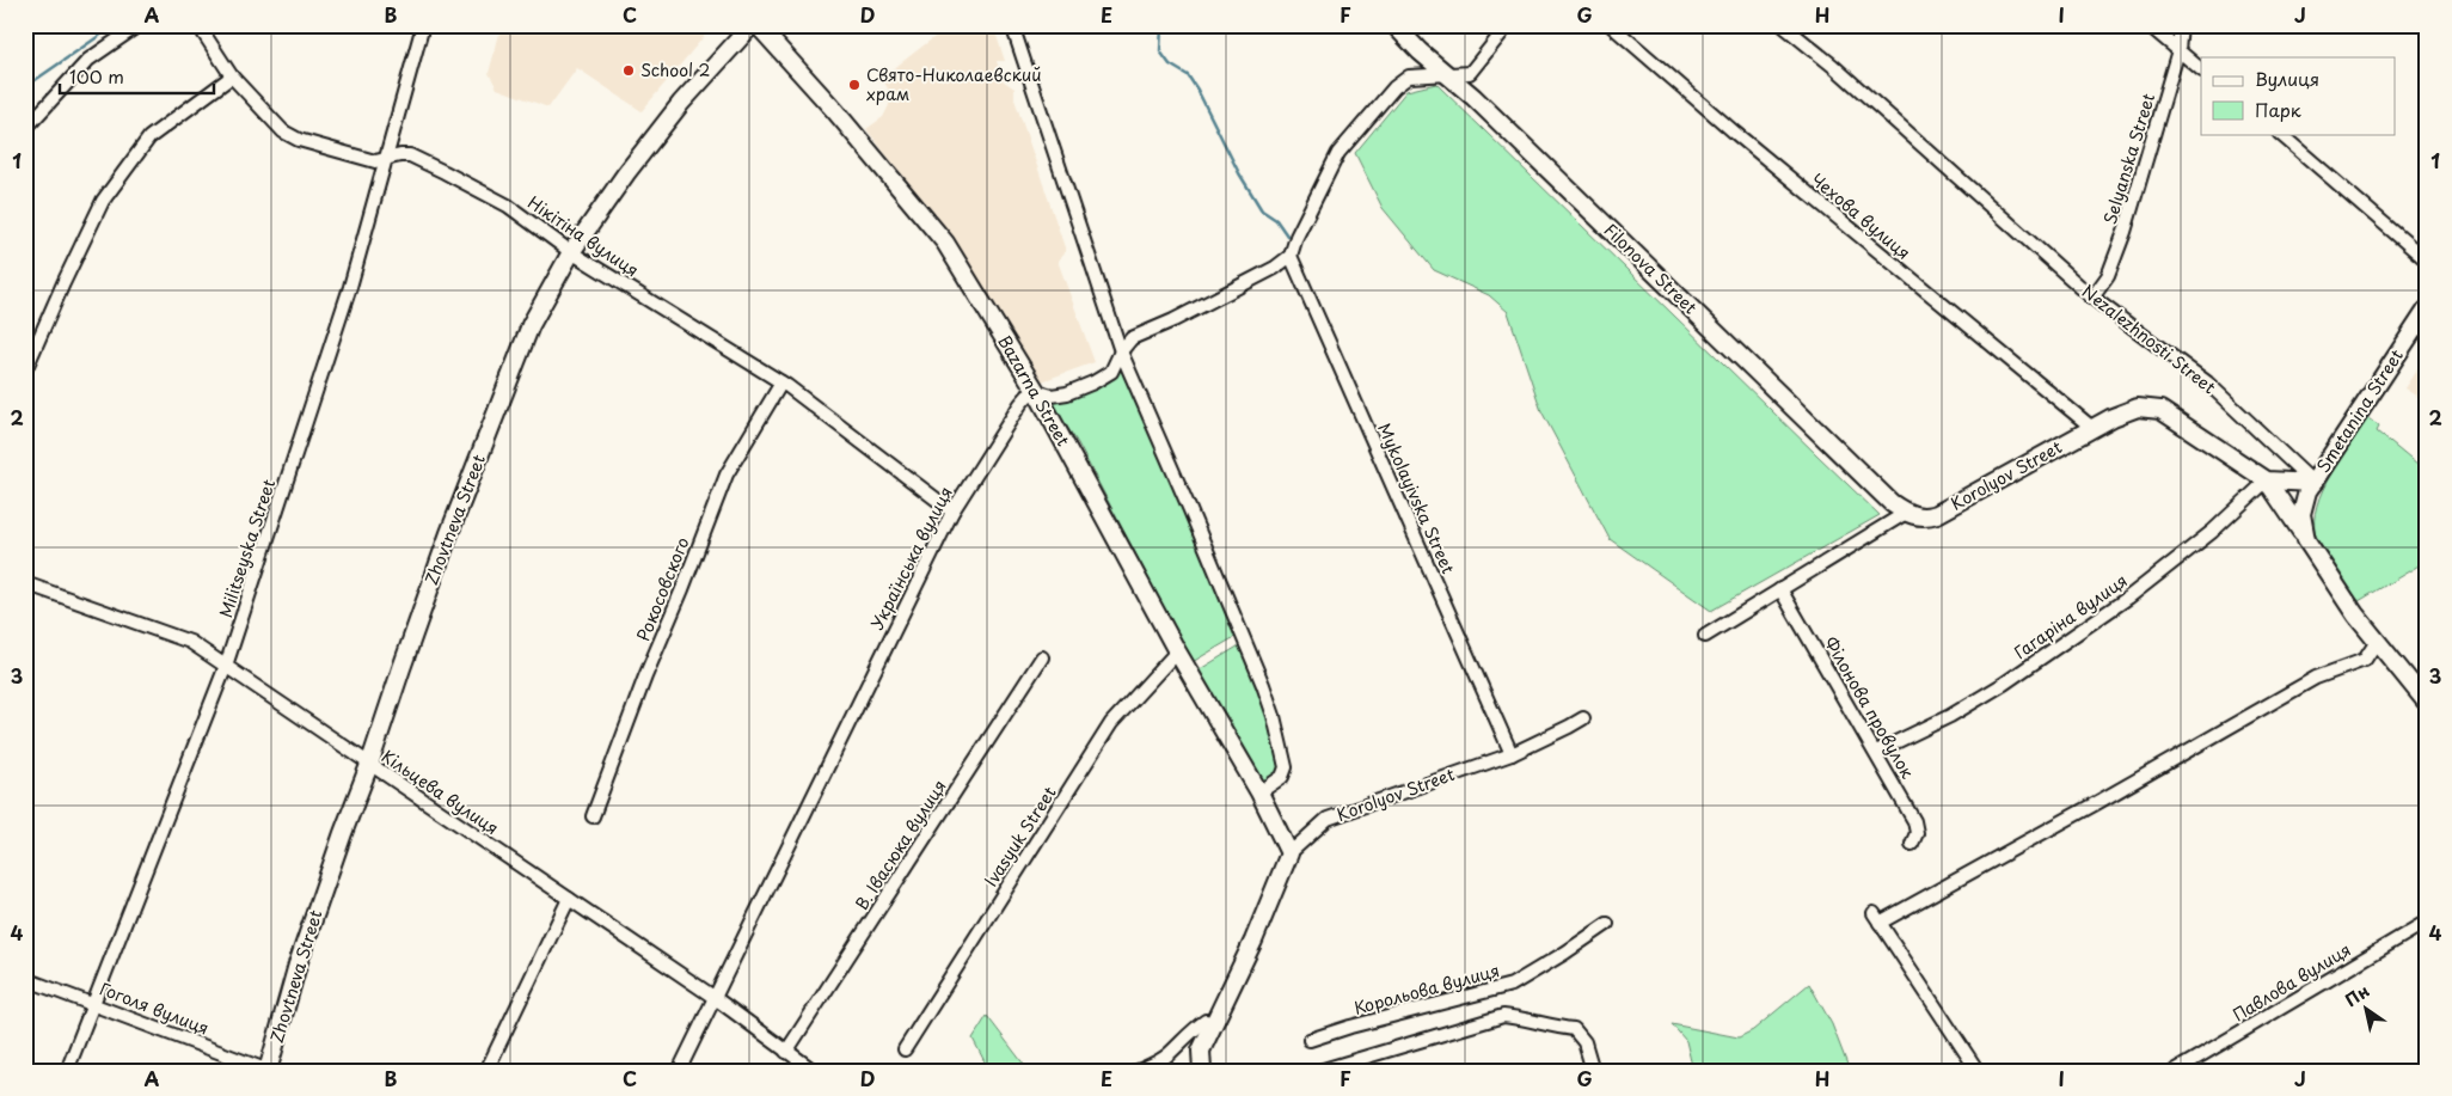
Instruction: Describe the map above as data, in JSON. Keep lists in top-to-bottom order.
{
  "streets": {
    "main road": [
      "Filonova Street",
      "Bazarna Street",
      "Smetanina Street",
      "Korolyov Street",
      "Zhovtneva Street"
    ],
    "street": [
      "Selyanska Street",
      "Чехова вулиця",
      "Нікітіна вулиця",
      "Nezalezhnosti Street",
      "Mykolayivska Street",
      "Militseyska Street",
      "Українська вулиця",
      "Рокосовского",
      "Гагаріна вулиця",
      "Філонова провулок",
      "Кільцева вулиця",
      "Ivasyuk Street",
      "В. Івасюка вулиця",
      "Павлова вулиця",
      "Корольова вулиця",
      "Гоголя вулиця"
    ]
  },
  "crossings": [
    ["Selyanska Street", "Nezalezhnosti Street"],
    ["Чехова вулиця", "Korolyov Street"],
    ["Нікітіна вулиця", "Zhovtneva Street"],
    ["Нікітіна вулиця", "Militseyska Street"],
    ["Нікітіна вулиця", "Українська вулиця"],
    ["Нікітіна вулиця", "Рокосовского"],
    ["Filonova Street", "Korolyov Street"],
    ["Nezalezhnosti Street", "Smetanina Street"],
    ["Bazarna Street", "Korolyov Street"],
    ["Bazarna Street", "Українська вулиця"],
    ["Bazarna Street", "Ivasyuk Street"],
    ["Korolyov Street", "Mykolayivska Street"],
    ["Korolyov Street", "Гагаріна вулиця"],
    ["Zhovtneva Street", "Кільцева вулиця"],
    ["Zhovtneva Street", "Гоголя вулиця"],
    ["Militseyska Street", "Кільцева вулиця"],
    ["Militseyska Street", "Гоголя вулиця"],
    ["Українська вулиця", "Кільцева вулиця"],
    ["Гагаріна вулиця", "Філонова провулок"],
    ["Кільцева вулиця", "В. Івасюка вулиця"]
  ],
  "places": ["School 2", "Свято-Николаевский храм"],
  "legend": ["Вулиця", "Парк"],
  "scale_bar": "100 m",
  "north": "top left",
  "grid": {
    "columns": [
      "A",
      "B",
      "C",
      "D",
      "E",
      "F",
      "G",
      "H",
      "I",
      "J"
    ],
    "rows": [
      "1",
      "2",
      "3",
      "4"
    ]
  }
}
